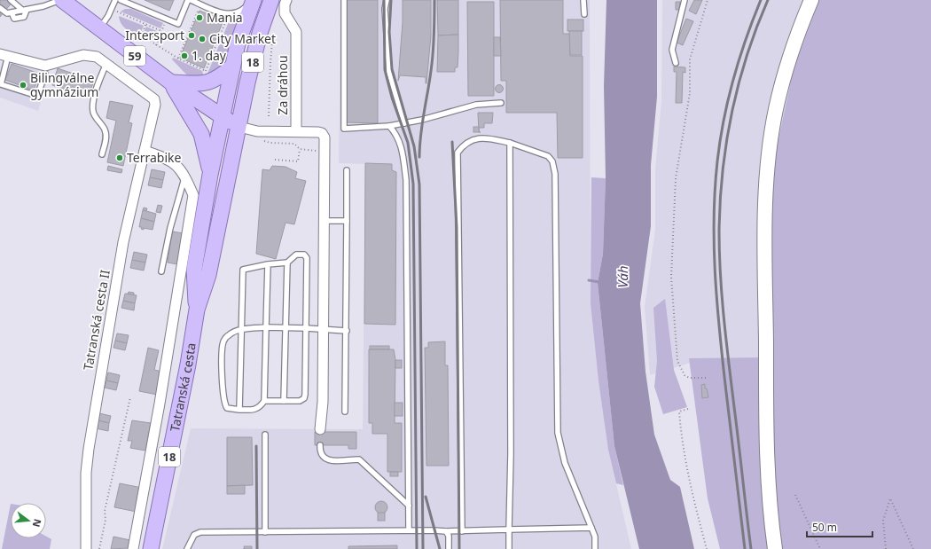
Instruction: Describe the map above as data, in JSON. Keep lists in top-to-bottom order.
{
  "streets": {
    "main road": ["59", "18", "Tatranská cesta"],
    "street": ["Za dráhou", "Tatranská cesta II"]
  },
  "crossings": [
    ["59", "18"],
    ["59", "Tatranská cesta"],
    ["18", "Tatranská cesta"]
  ],
  "water": ["Váh"],
  "places": [
    "Mania",
    "Intersport",
    "City Market",
    "1. day",
    "Bilingválne gymnázium",
    "Terrabike"
  ],
  "scale_bar": "50 m",
  "north": "right"
}
